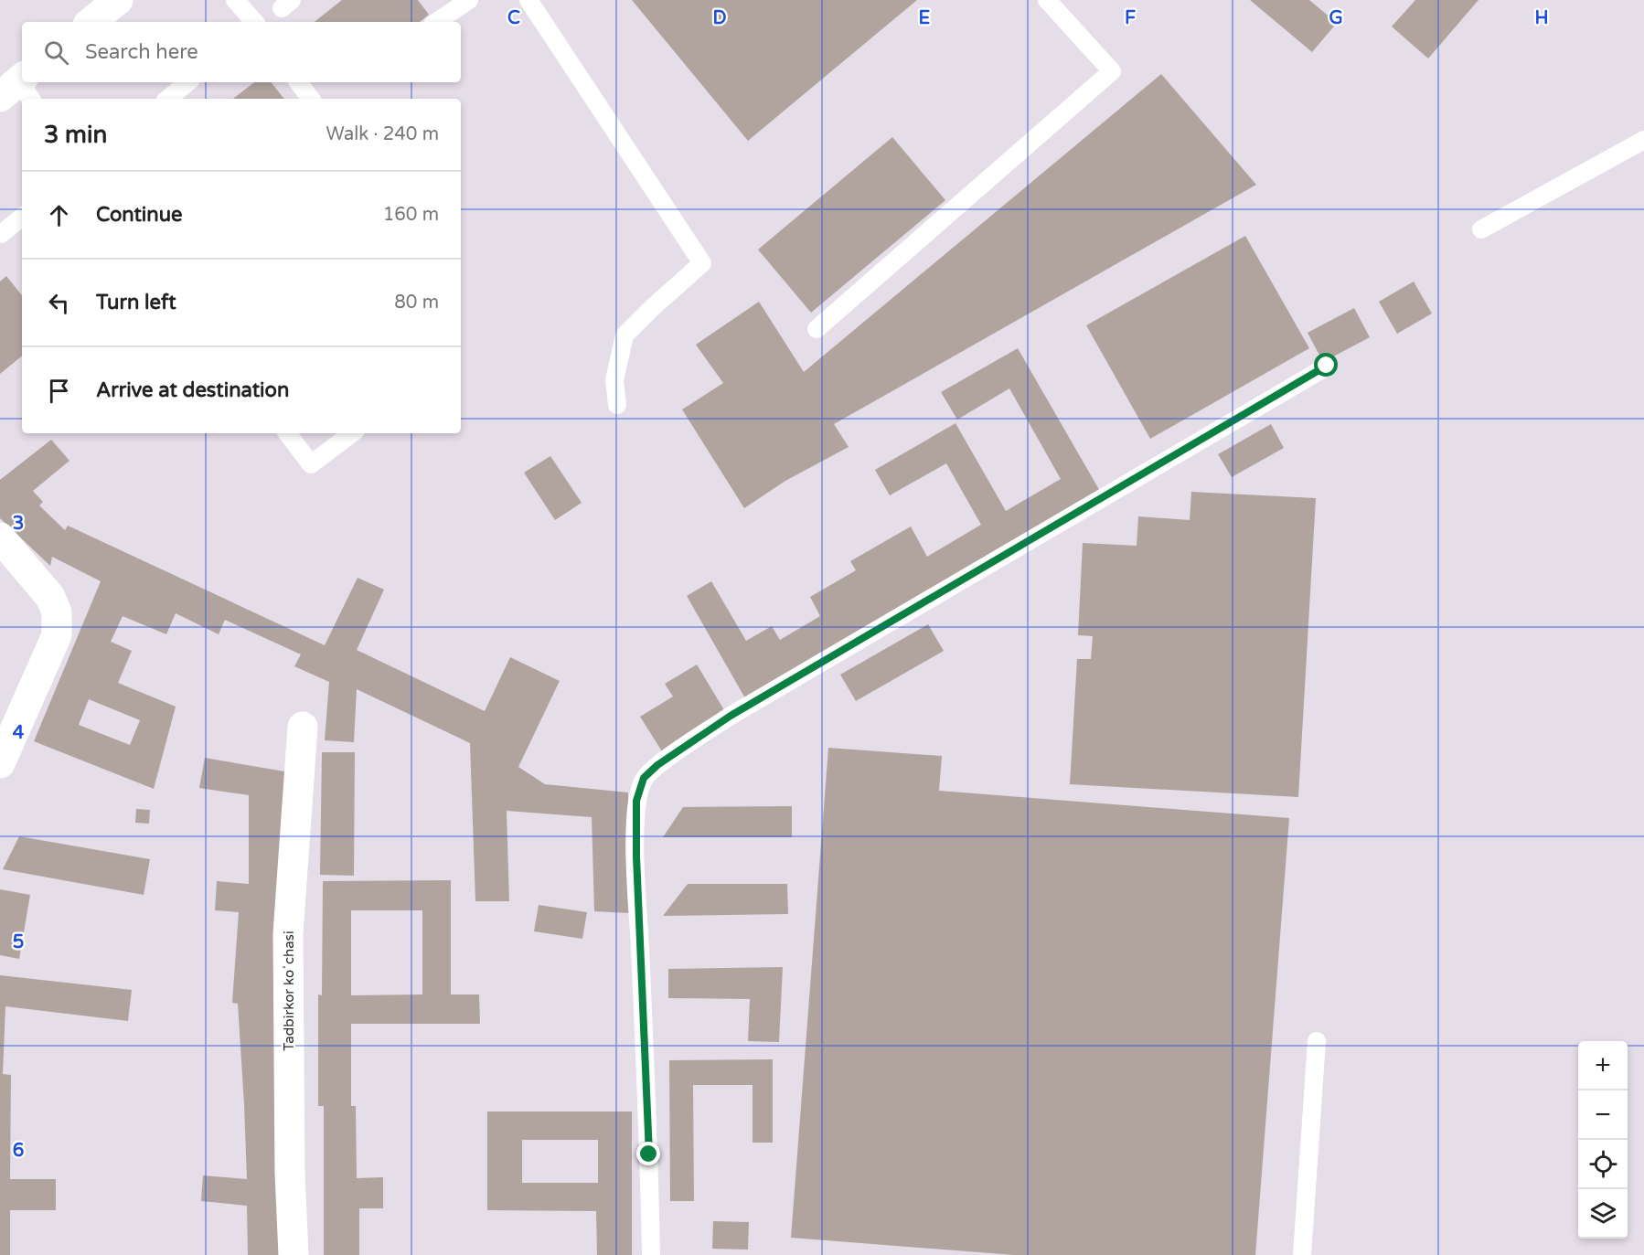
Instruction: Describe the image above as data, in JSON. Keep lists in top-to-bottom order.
{
  "streets": {
    "street": ["Tadbirkor koʻchasi"]
  },
  "page": {
    "search": "Search here",
    "heading": ["3 min", "Walk · 240 m"],
    "list": [
      ["Continue", "160 m"],
      ["Turn left", "80 m"],
      "Arrive at destination"
    ],
    "map_buttons": ["+", "−"]
  },
  "grid": {
    "columns": [
      "C",
      "D",
      "E",
      "F",
      "G",
      "H"
    ],
    "rows": [
      "3",
      "4",
      "5",
      "6"
    ]
  }
}
